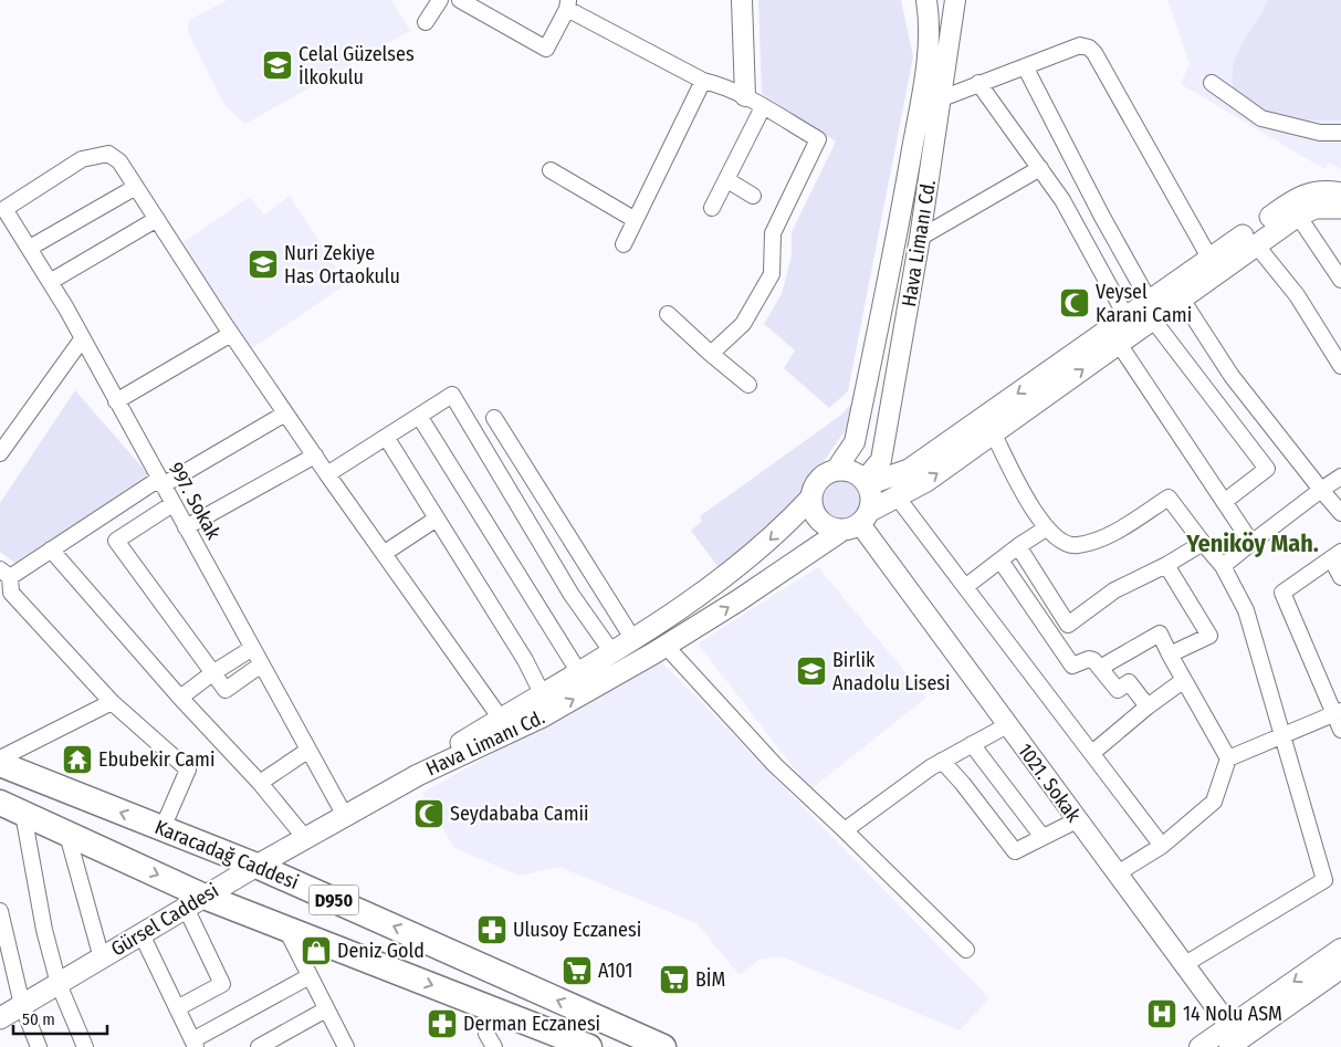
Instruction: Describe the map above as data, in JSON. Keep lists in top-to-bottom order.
{
  "streets": {
    "highway": ["Karacadağ Caddesi", "D950"],
    "main road": ["Hava Limanı Cd.", "Gürsel Caddesi"],
    "street": ["997. Sokak", "1021. Sokak"]
  },
  "crossings": [
    ["Hava Limanı Cd.", "1021. Sokak"],
    ["Hava Limanı Cd.", "Gürsel Caddesi"],
    ["997. Sokak", "Gürsel Caddesi"],
    ["Karacadağ Caddesi", "Gürsel Caddesi"],
    ["D950", "Gürsel Caddesi"]
  ],
  "districts": ["Yeniköy Mah."],
  "places": {
    "school or university": ["Celal Güzelses İlkokulu", "Nuri Zekiye Has Ortaokulu", "Birlik Anadolu Lisesi"],
    "mosque": ["Veysel Karani Cami", "Seydababa Camii"],
    "temple": ["Ebubekir Cami"],
    "pharmacy": ["Ulusoy Eczanesi", "Derman Eczanesi"],
    "shop": ["Deniz Gold"],
    "supermarket": ["A101", "BİM"],
    "hospital": ["14 Nolu ASM"]
  },
  "scale_bar": "50 m"
}
